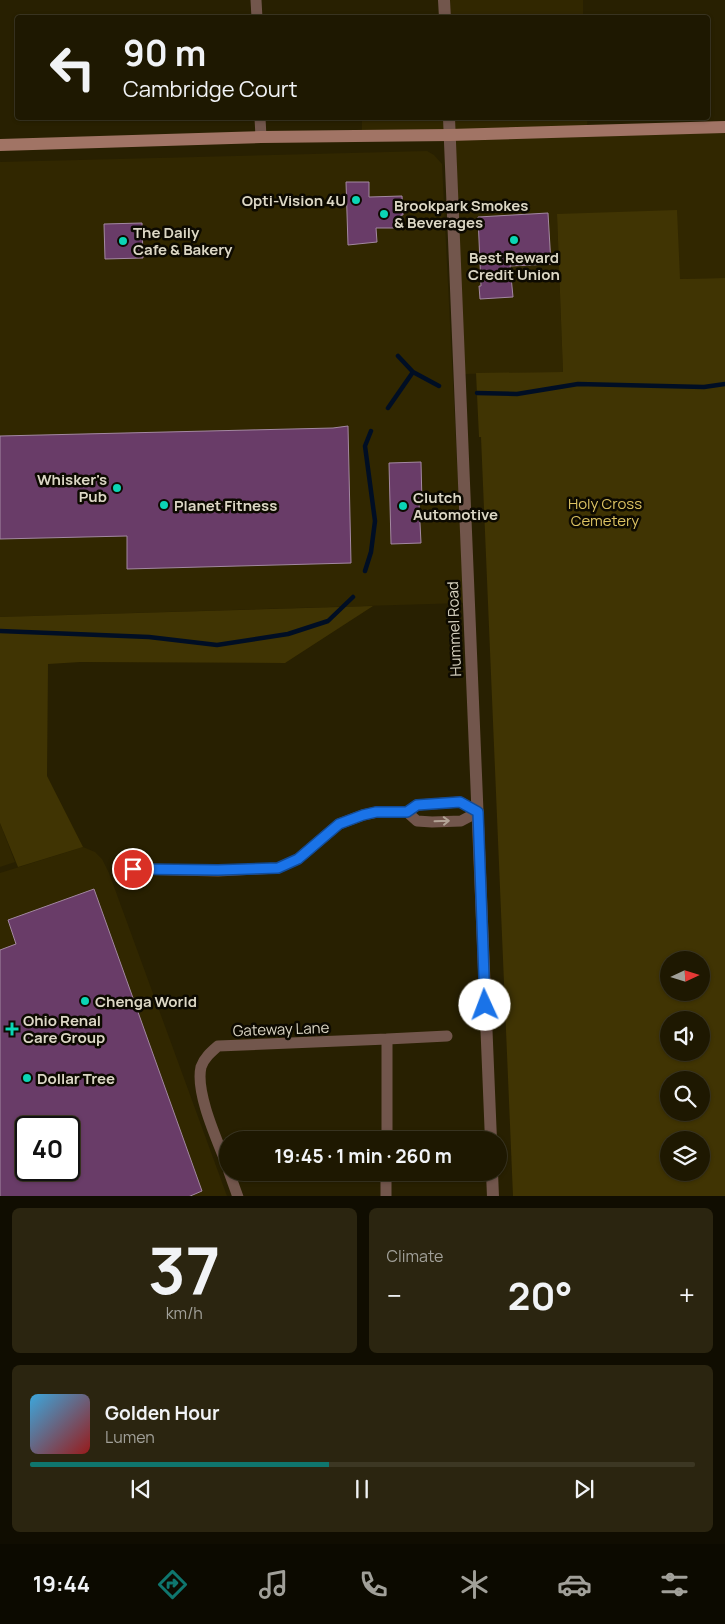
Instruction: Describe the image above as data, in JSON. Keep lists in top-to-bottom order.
{
  "streets": {
    "street": ["Hummel Road", "Gateway Lane"]
  },
  "parks": ["Holy Cross Cemetery"],
  "places": {
    "other": [
      "Opti-Vision 4U",
      "Brookpark Smokes & Beverages",
      "Best Reward Credit Union",
      "The Daily Cafe & Bakery",
      "Whisker's Pub",
      "Planet Fitness",
      "Clutch Automotive",
      "Chenga World",
      "Dollar Tree"
    ],
    "health": ["Ohio Renal Care Group"]
  },
  "north": "right",
  "page": {
    "turn": ["90 m", "Cambridge Court"],
    "limit": "40",
    "trip": "19:45 · 1 min · 260 m",
    "tile": [
      ["37", "km/h"],
      "Climate"
    ],
    "heat": ["−", "20°", "+"],
    "song": ["Golden Hour", "Lumen"],
    "tabs": "19:44"
  }
}
